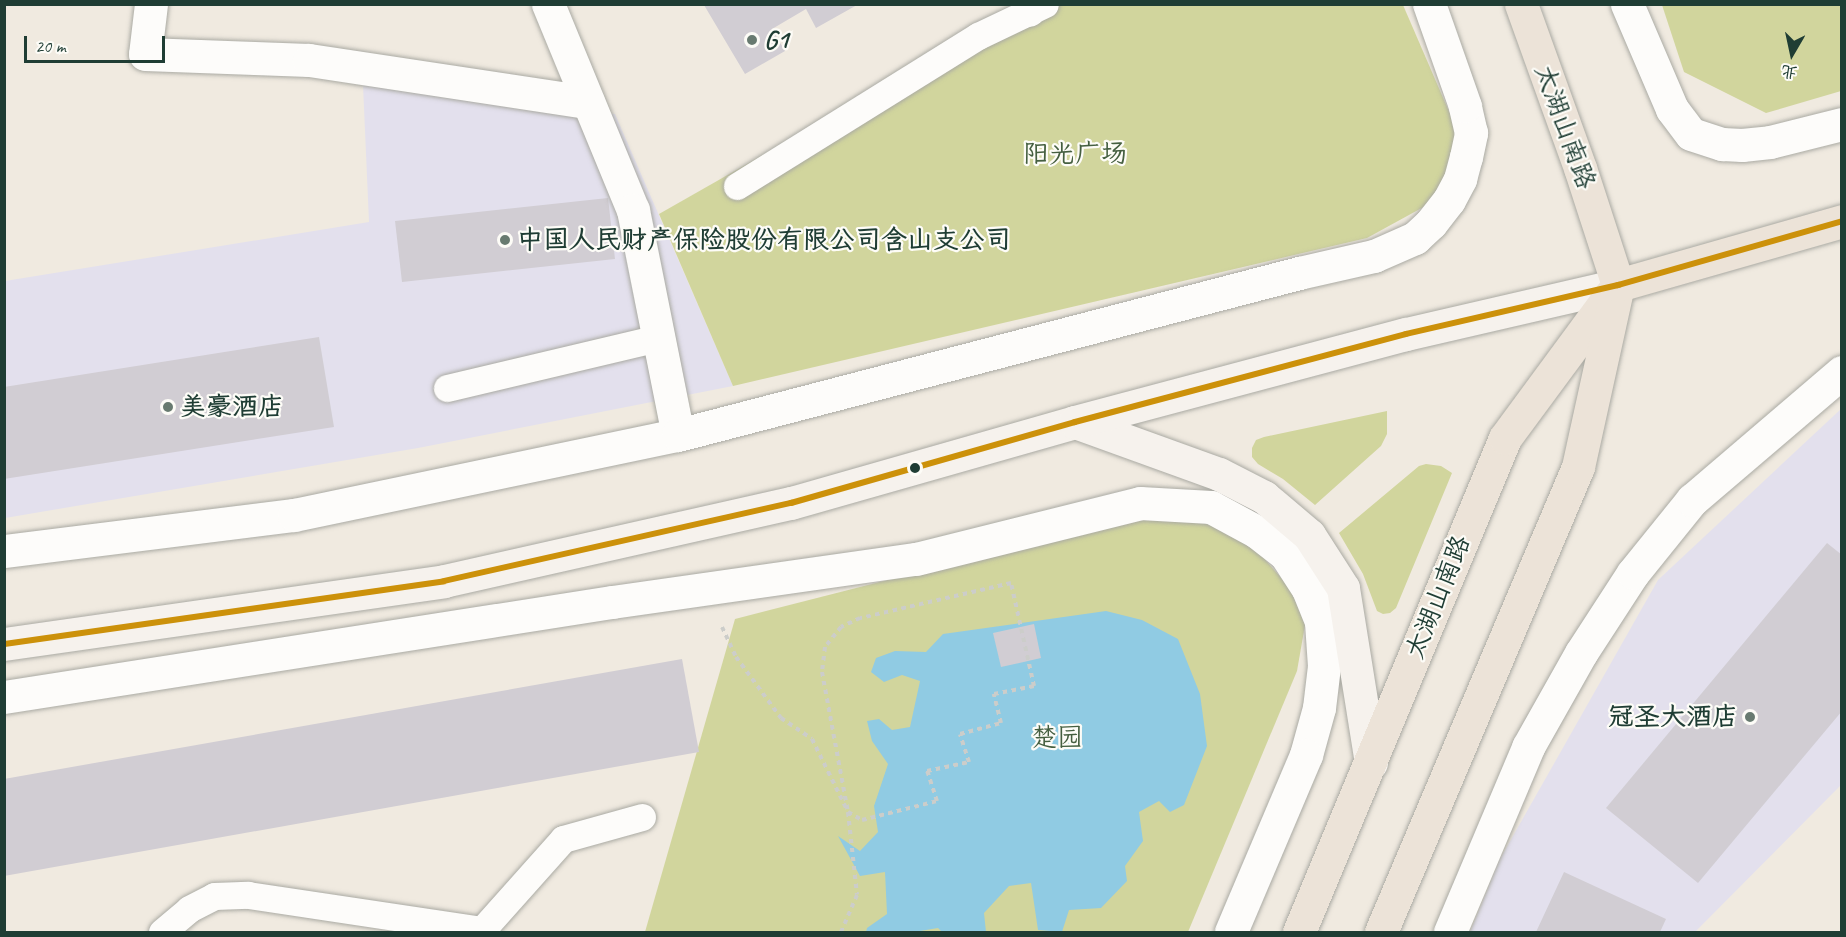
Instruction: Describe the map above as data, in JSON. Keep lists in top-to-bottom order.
{
  "streets": {
    "main road": ["太湖山南路"]
  },
  "parks": ["阳光广场", "楚园"],
  "places": [
    "G1",
    "中国人民财产保险股份有限公司含山支公司",
    "美豪酒店",
    "冠圣大酒店"
  ],
  "scale_bar": "20 m",
  "north": "bottom"
}
